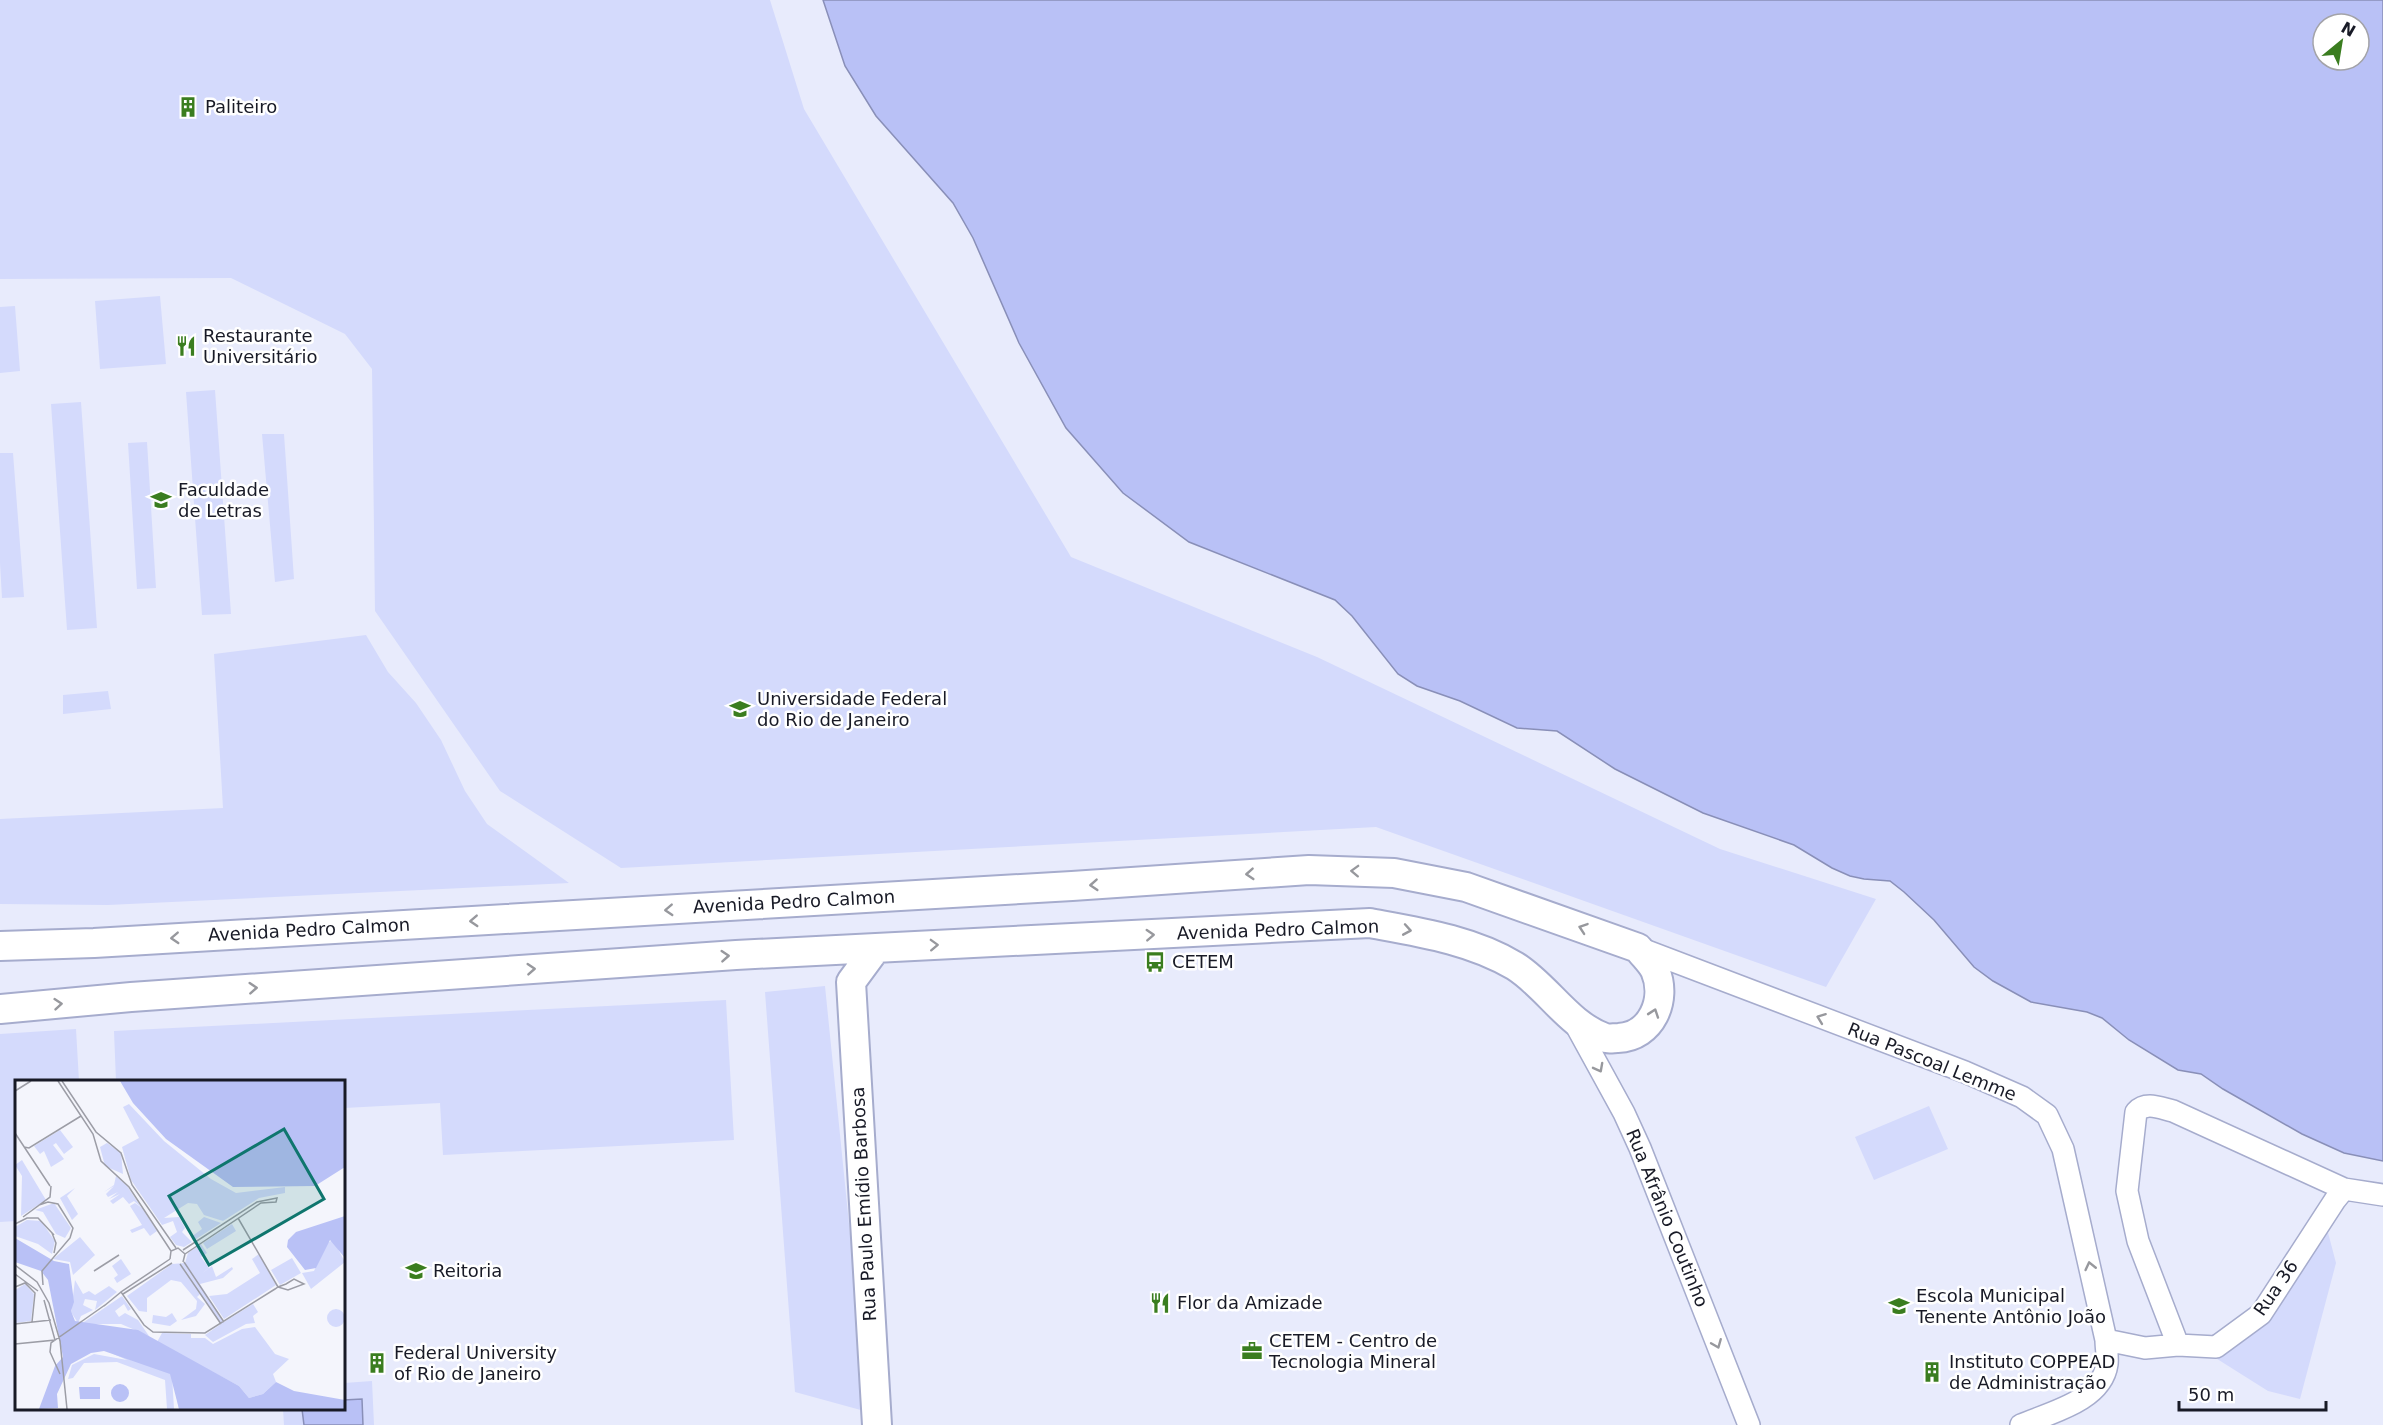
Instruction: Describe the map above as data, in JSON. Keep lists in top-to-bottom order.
{
  "streets": {
    "street": [
      "Avenida Pedro Calmon",
      "Rua Pascoal Lemme",
      "Rua Paulo Emídio Barbosa",
      "Rua Afrânio Coutinho",
      "Rua 36"
    ]
  },
  "crossings": [
    ["Avenida Pedro Calmon", "Rua Pascoal Lemme"],
    ["Avenida Pedro Calmon", "Rua Afrânio Coutinho"],
    ["Rua Pascoal Lemme", "Rua 36"]
  ],
  "one_way": ["Rua Pascoal Lemme", "Rua Afrânio Coutinho"],
  "places": {
    "building": ["Paliteiro", "Federal University of Rio de Janeiro", "Instituto COPPEAD de Administração"],
    "restaurant": ["Restaurante Universitário", "Flor da Amizade"],
    "school or university": [
      "Faculdade de Letras",
      "Universidade Federal do Rio de Janeiro",
      "Reitoria",
      "Escola Municipal Tenente Antônio João"
    ],
    "bus stop": ["CETEM"],
    "office": ["CETEM - Centro de Tecnologia Mineral"]
  },
  "scale_bar": "50 m",
  "north": "top right"
}
